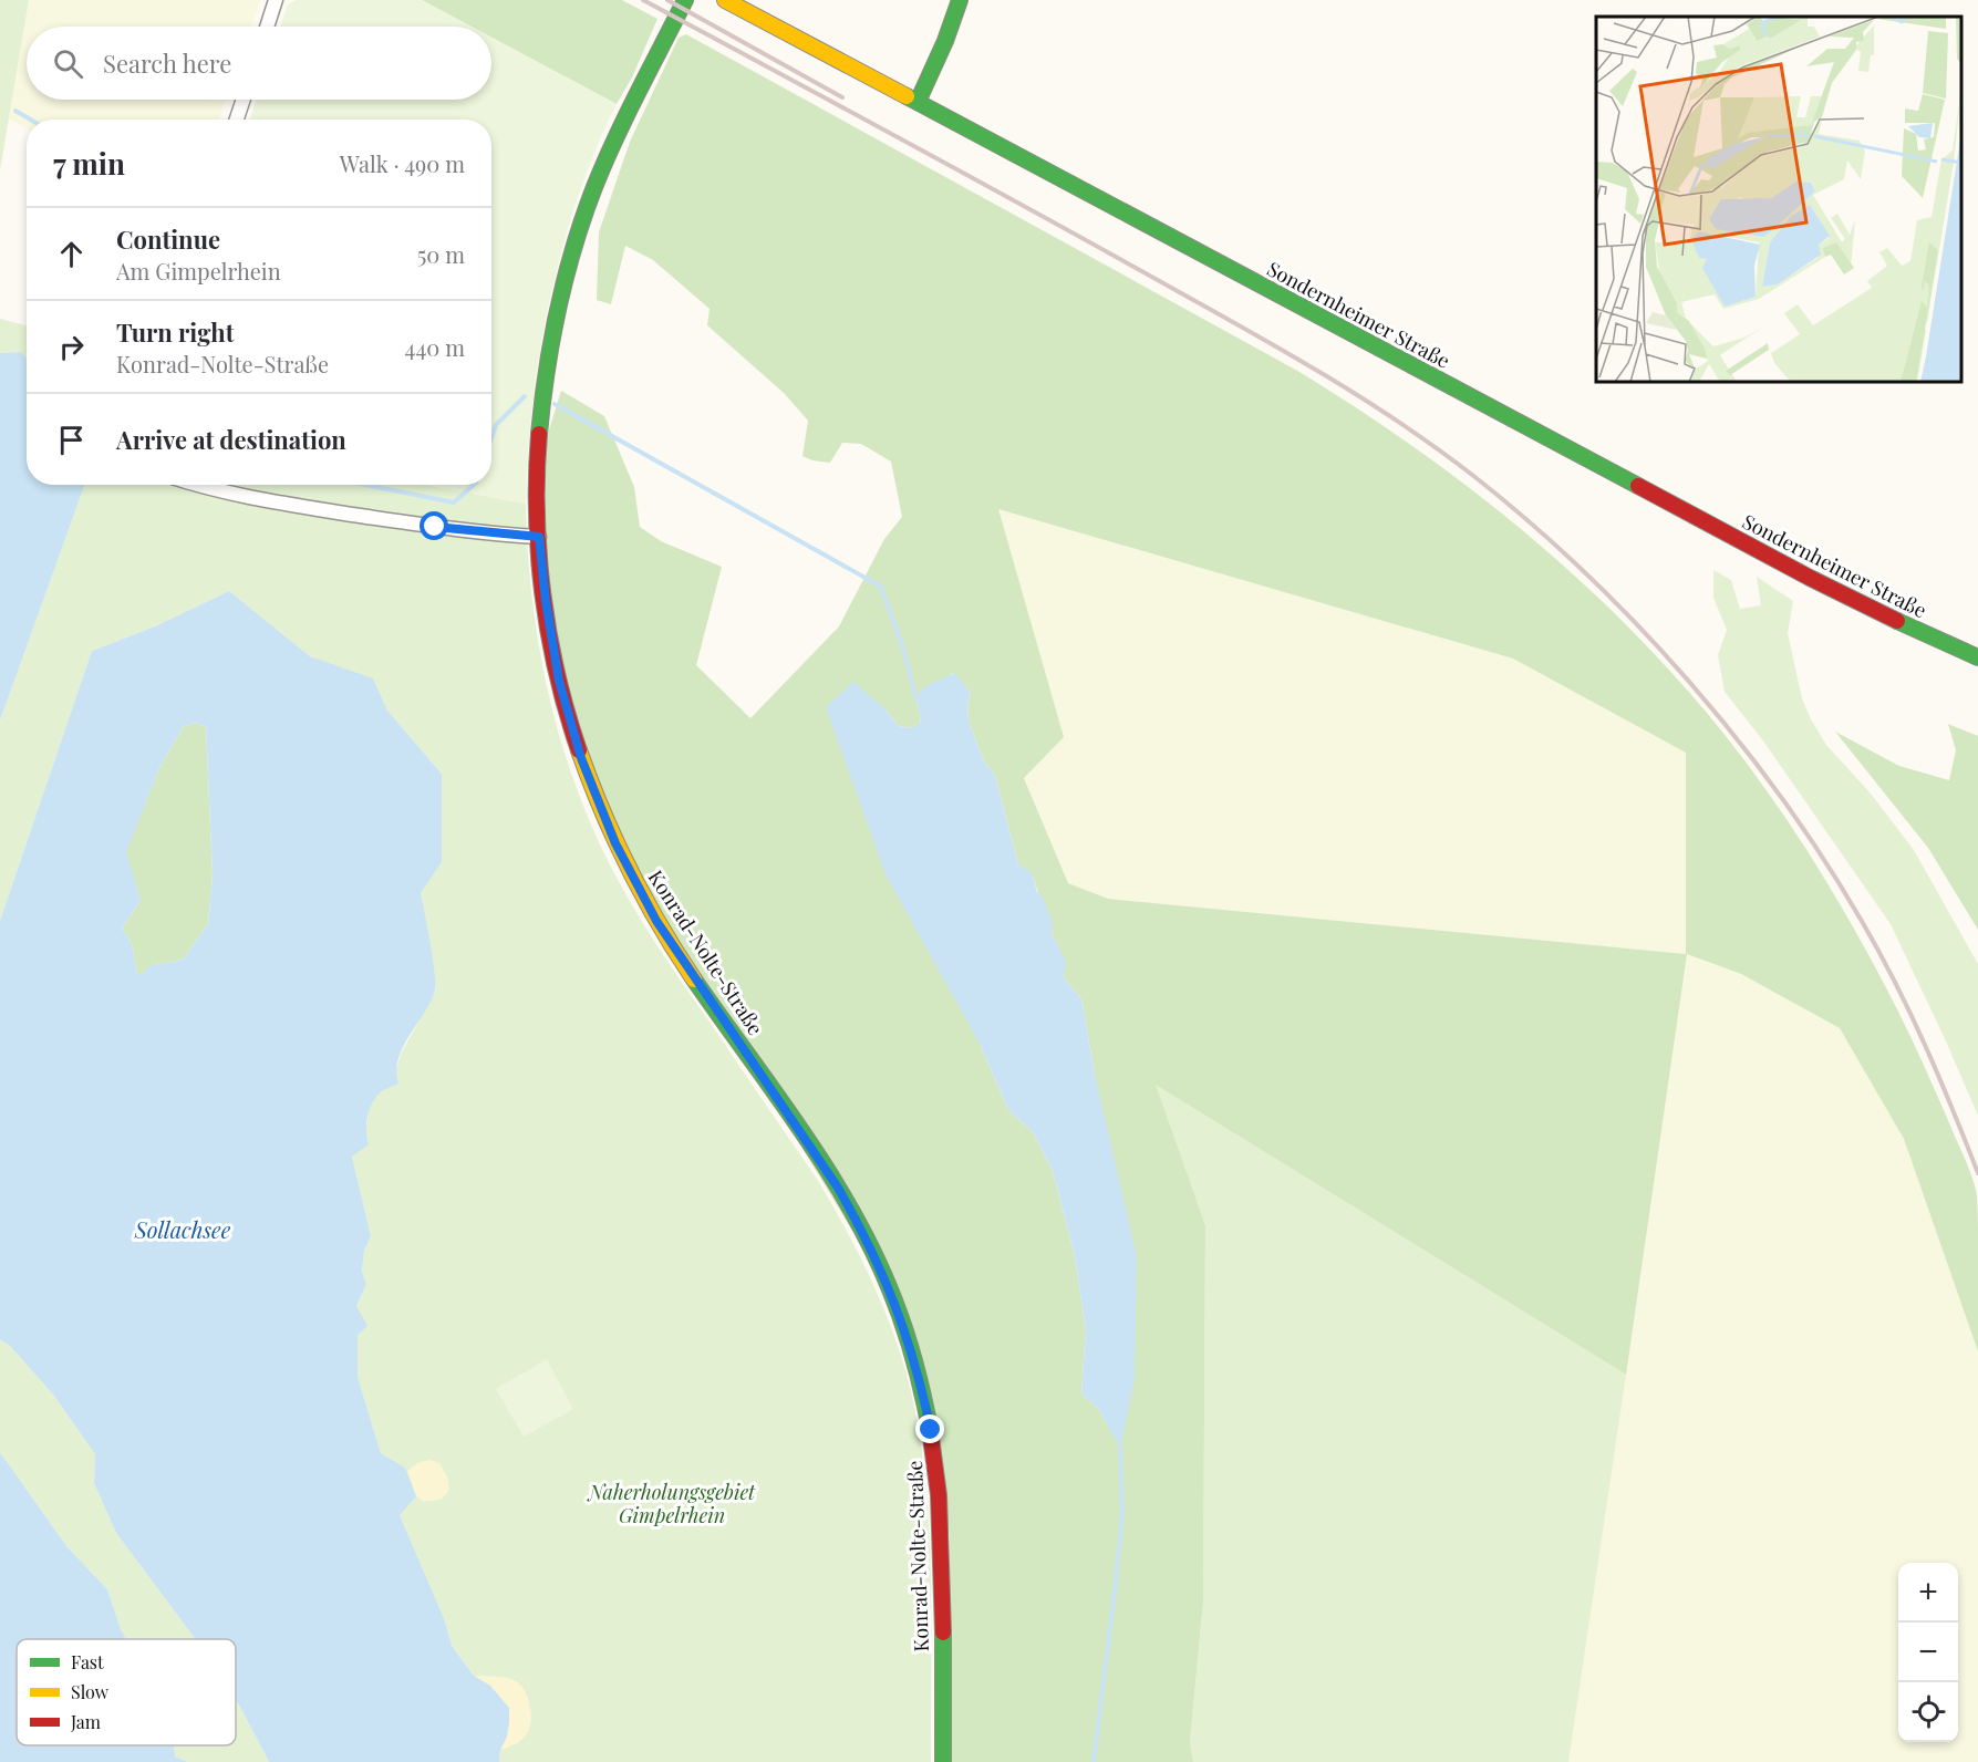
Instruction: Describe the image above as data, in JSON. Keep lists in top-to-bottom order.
{
  "streets": {
    "street": ["Sondernheimer Straße", "Konrad-Nolte-Straße"]
  },
  "water": ["Sollachsee"],
  "parks": ["Naherholungsgebiet Gimpelrhein"],
  "legend": ["Fast", "Slow", "Jam"],
  "page": {
    "search": "Search here",
    "heading": ["7 min", "Walk · 490 m"],
    "list": [
      ["Continue", "Am Gimpelrhein", "50 m"],
      ["Turn right", "Konrad-Nolte-Straße", "440 m"],
      "Arrive at destination"
    ],
    "map_buttons": ["+", "−"]
  }
}
